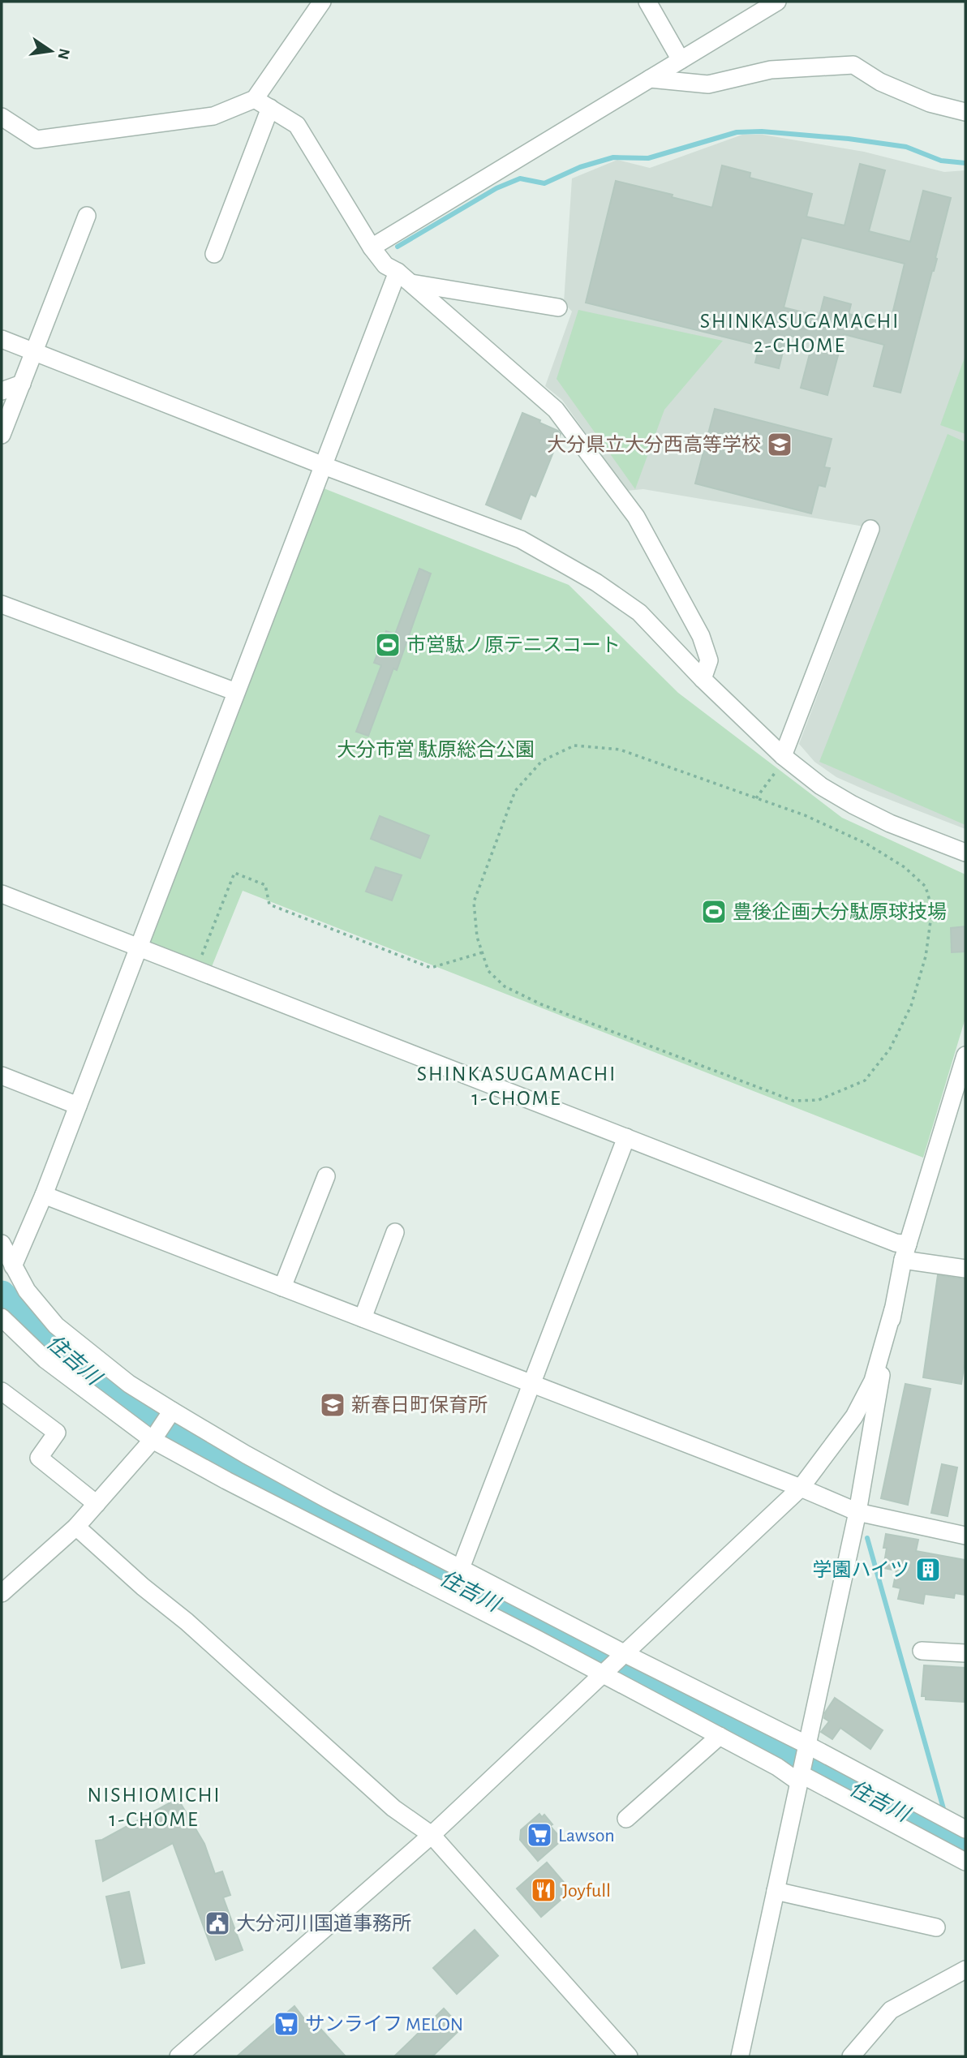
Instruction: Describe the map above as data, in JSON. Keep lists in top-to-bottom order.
{
  "districts": ["SHINKASUGAMACHI 2-CHOME", "SHINKASUGAMACHI 1-CHOME", "NISHIOMICHI 1-CHOME"],
  "water": ["住吉川"],
  "parks": ["大分市営 駄原総合公園"],
  "places": {
    "school or university": ["大分県立大分西高等学校", "新春日町保育所"],
    "sports": ["市営駄ノ原テニスコート", "豊後企画大分駄原球技場"],
    "building": ["学園ハイツ"],
    "supermarket": ["Lawson", "サンライフ MELON"],
    "restaurant": ["Joyfull"],
    "public building": ["大分河川国道事務所"]
  },
  "north": "right"
}
